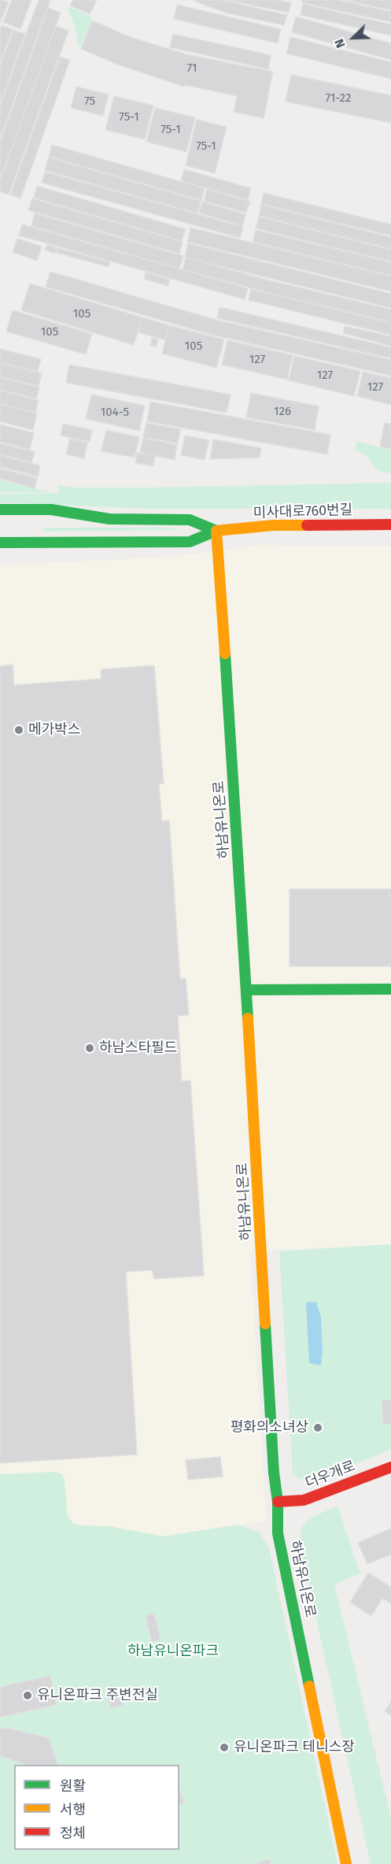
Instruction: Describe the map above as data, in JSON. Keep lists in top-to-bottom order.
{
  "streets": {
    "main road": ["미사대로760번길", "하남유니온로", "더우개로"]
  },
  "crossings": [
    ["미사대로760번길", "하남유니온로"],
    ["하남유니온로", "더우개로"]
  ],
  "parks": ["하남유니온파크"],
  "places": [
    "메가박스",
    "하남스타필드",
    "평화의소녀상",
    "유니온파크 주변전실",
    "유니온파크 테니스장"
  ],
  "house_numbers": [
    "71",
    "71-22",
    "75",
    "75-1",
    "75-1",
    "75-1",
    "105",
    "105",
    "105",
    "127",
    "127",
    "127",
    "126",
    "104-5"
  ],
  "legend": ["원활", "서행", "정체"],
  "north": "bottom left"
}
